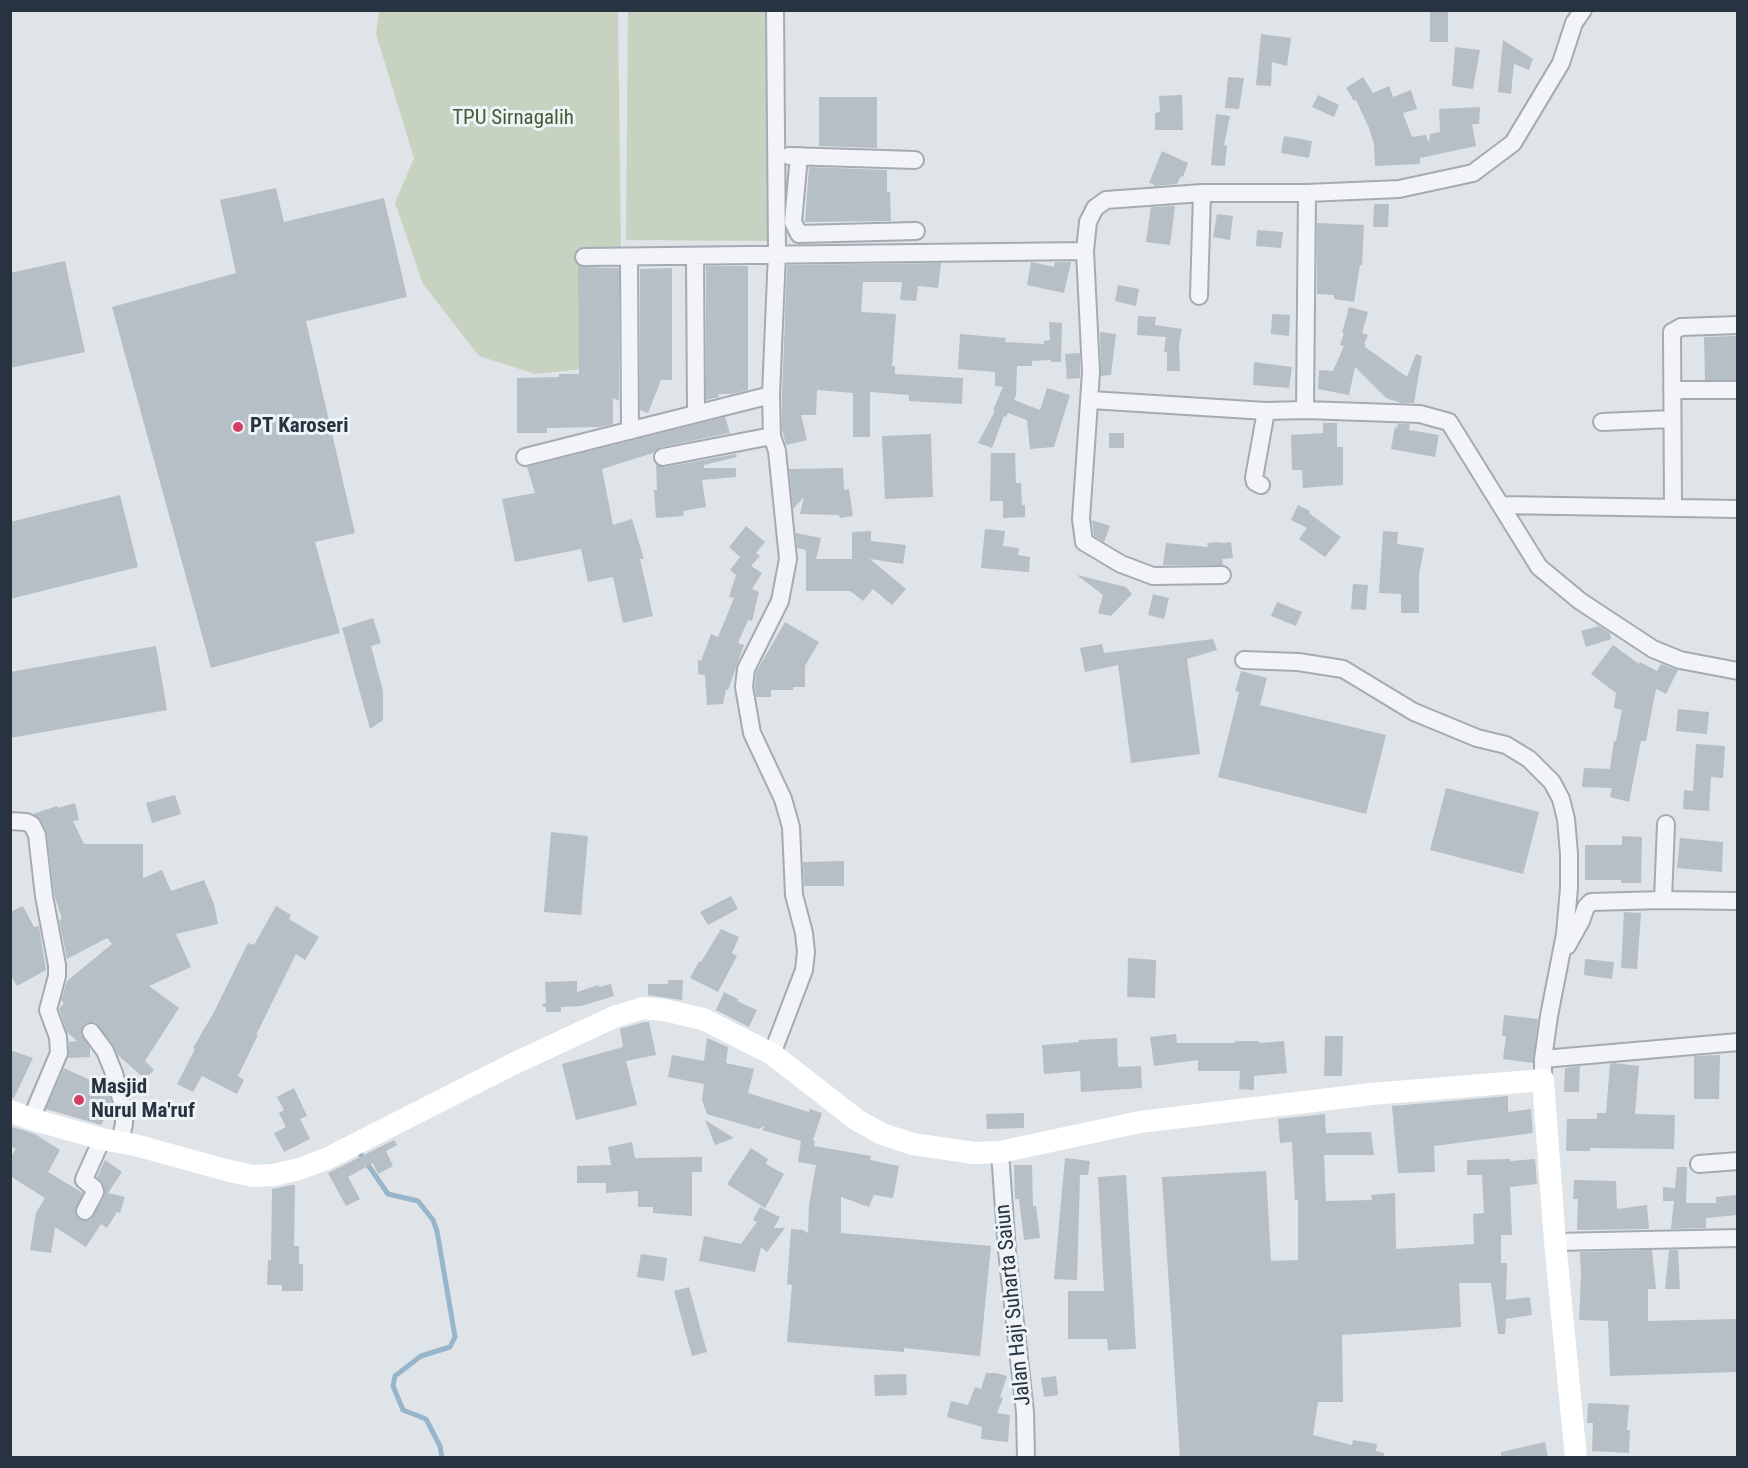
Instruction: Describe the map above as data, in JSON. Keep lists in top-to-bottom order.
{
  "streets": {
    "street": ["Jalan Haji Suharta Saiun"]
  },
  "parks": ["TPU Sirnagalih"],
  "places": ["PT Karoseri", "Masjid Nurul Ma'ruf"]
}
